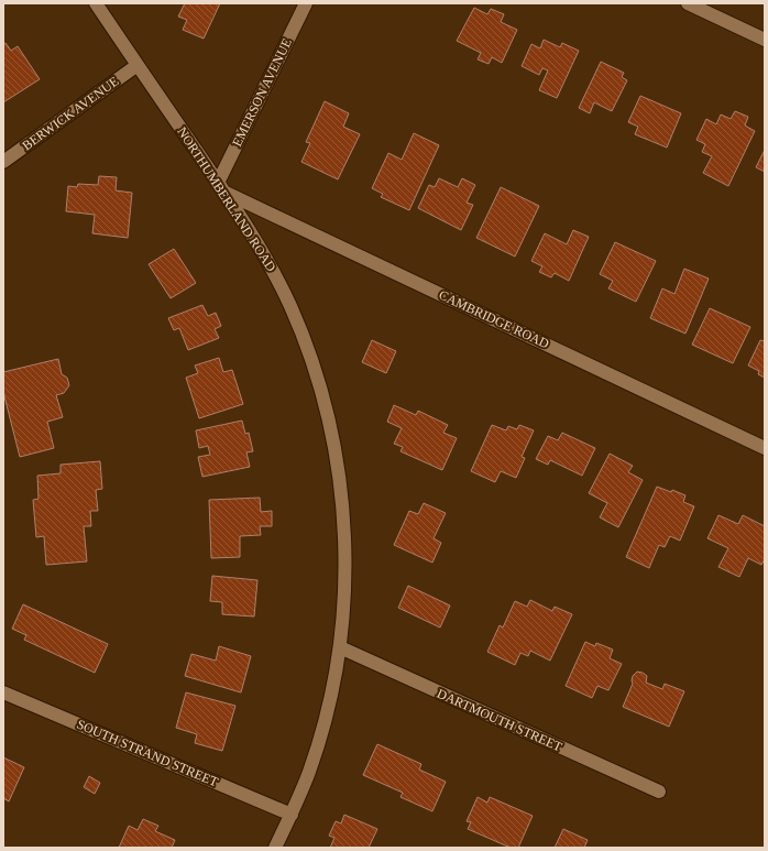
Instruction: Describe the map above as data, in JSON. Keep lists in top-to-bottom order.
{
  "streets": {
    "street": [
      "EMERSON AVENUE",
      "BERWICK AVENUE",
      "NORTHUMBERLAND ROAD",
      "CAMBRIDGE ROAD",
      "DARTMOUTH STREET",
      "SOUTH STRAND STREET"
    ]
  },
  "crossings": [
    ["EMERSON AVENUE", "NORTHUMBERLAND ROAD"],
    ["EMERSON AVENUE", "CAMBRIDGE ROAD"],
    ["BERWICK AVENUE", "NORTHUMBERLAND ROAD"],
    ["NORTHUMBERLAND ROAD", "CAMBRIDGE ROAD"],
    ["NORTHUMBERLAND ROAD", "DARTMOUTH STREET"],
    ["NORTHUMBERLAND ROAD", "SOUTH STRAND STREET"]
  ]
}
